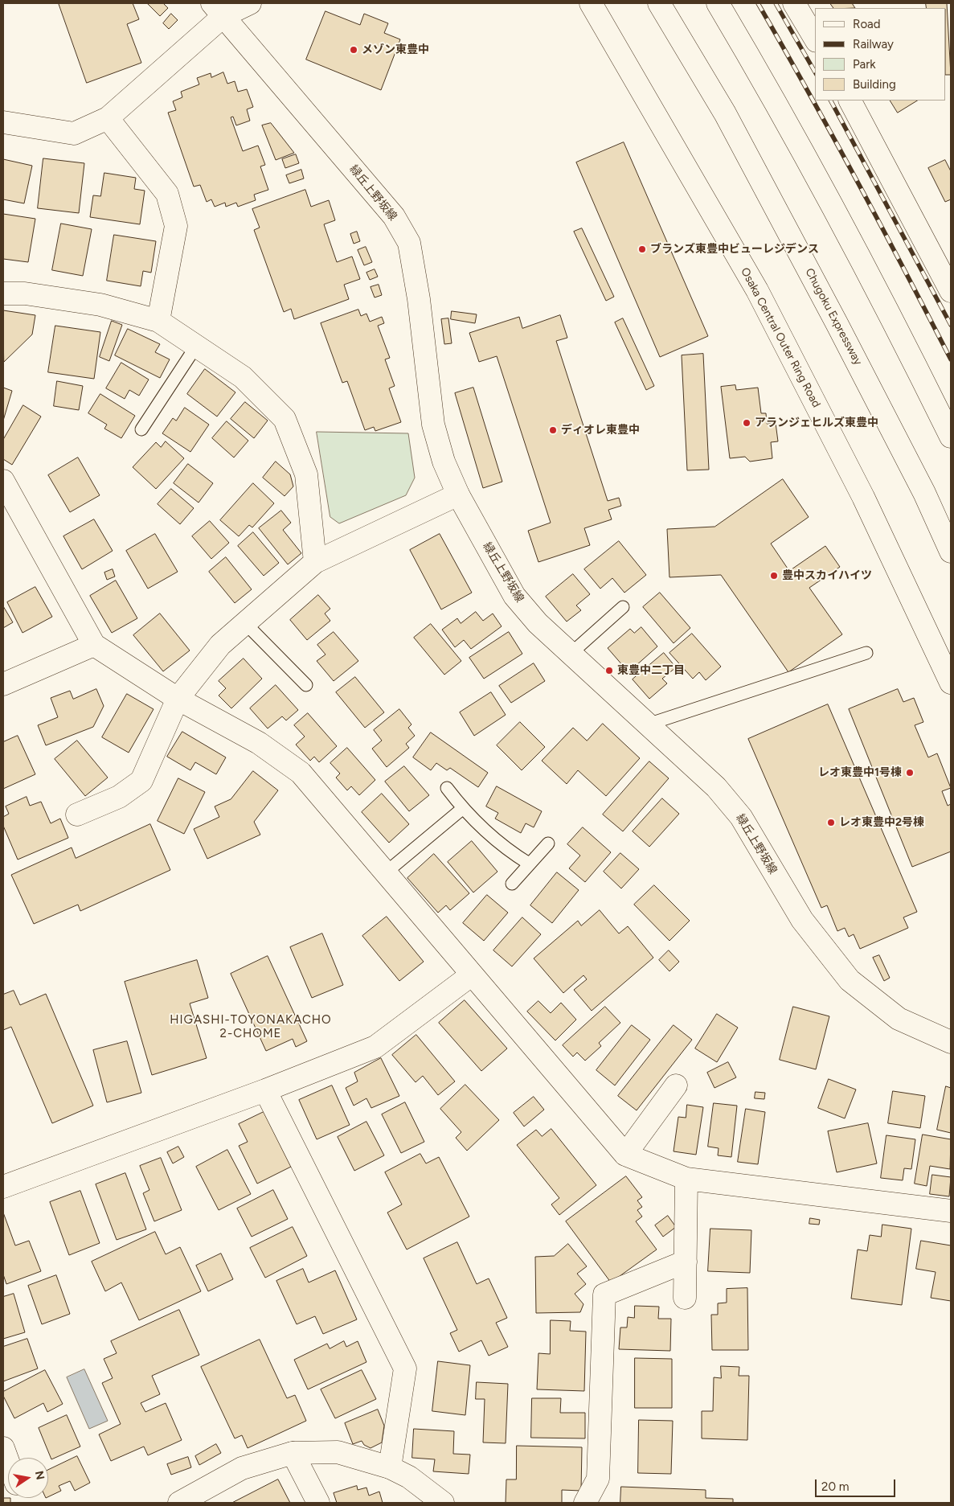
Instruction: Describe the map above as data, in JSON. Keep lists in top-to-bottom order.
{
  "streets": {
    "main road": ["緑丘上野坂線", "Chugoku Expressway", "Osaka Central Outer Ring Road"]
  },
  "districts": ["HIGASHI-TOYONAKACHO 2-CHOME"],
  "places": [
    "メゾン東豊中",
    "ブランズ東豊中ビューレジデンス",
    "アランジェヒルズ東豊中",
    "ディオレ東豊中",
    "豊中スカイハイツ",
    "東豊中二丁目",
    "レオ東豊中1号棟",
    "レオ東豊中2号棟"
  ],
  "legend": [
    "Road",
    "Railway",
    "Park",
    "Building"
  ],
  "scale_bar": "20 m",
  "north": "right"
}
